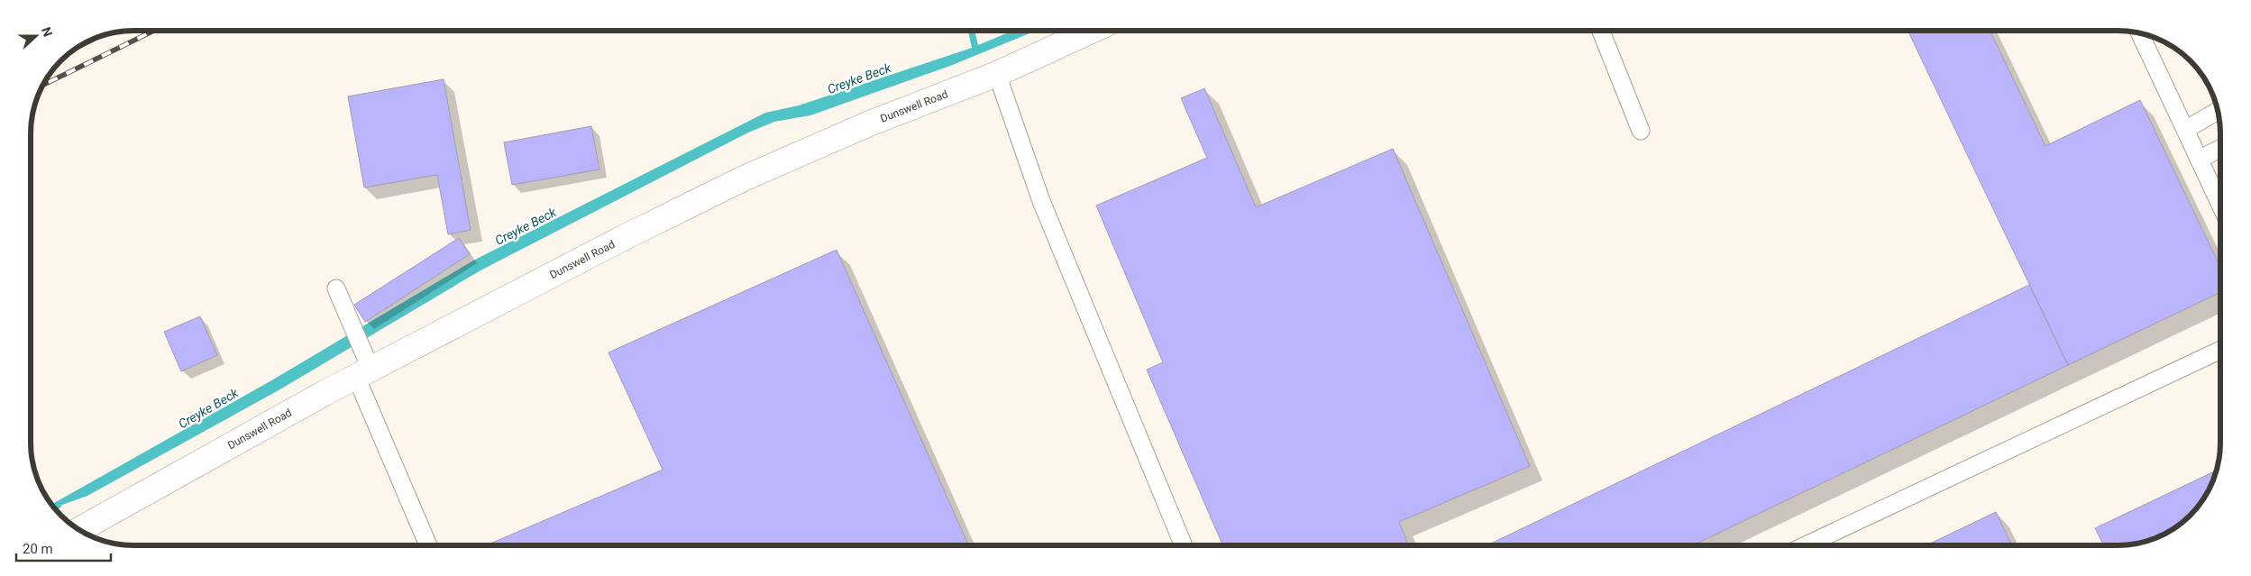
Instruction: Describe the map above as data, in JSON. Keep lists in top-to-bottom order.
{
  "streets": {
    "street": ["Dunswell Road"]
  },
  "water": ["Creyke Beck"],
  "scale_bar": "20 m",
  "north": "right"
}
